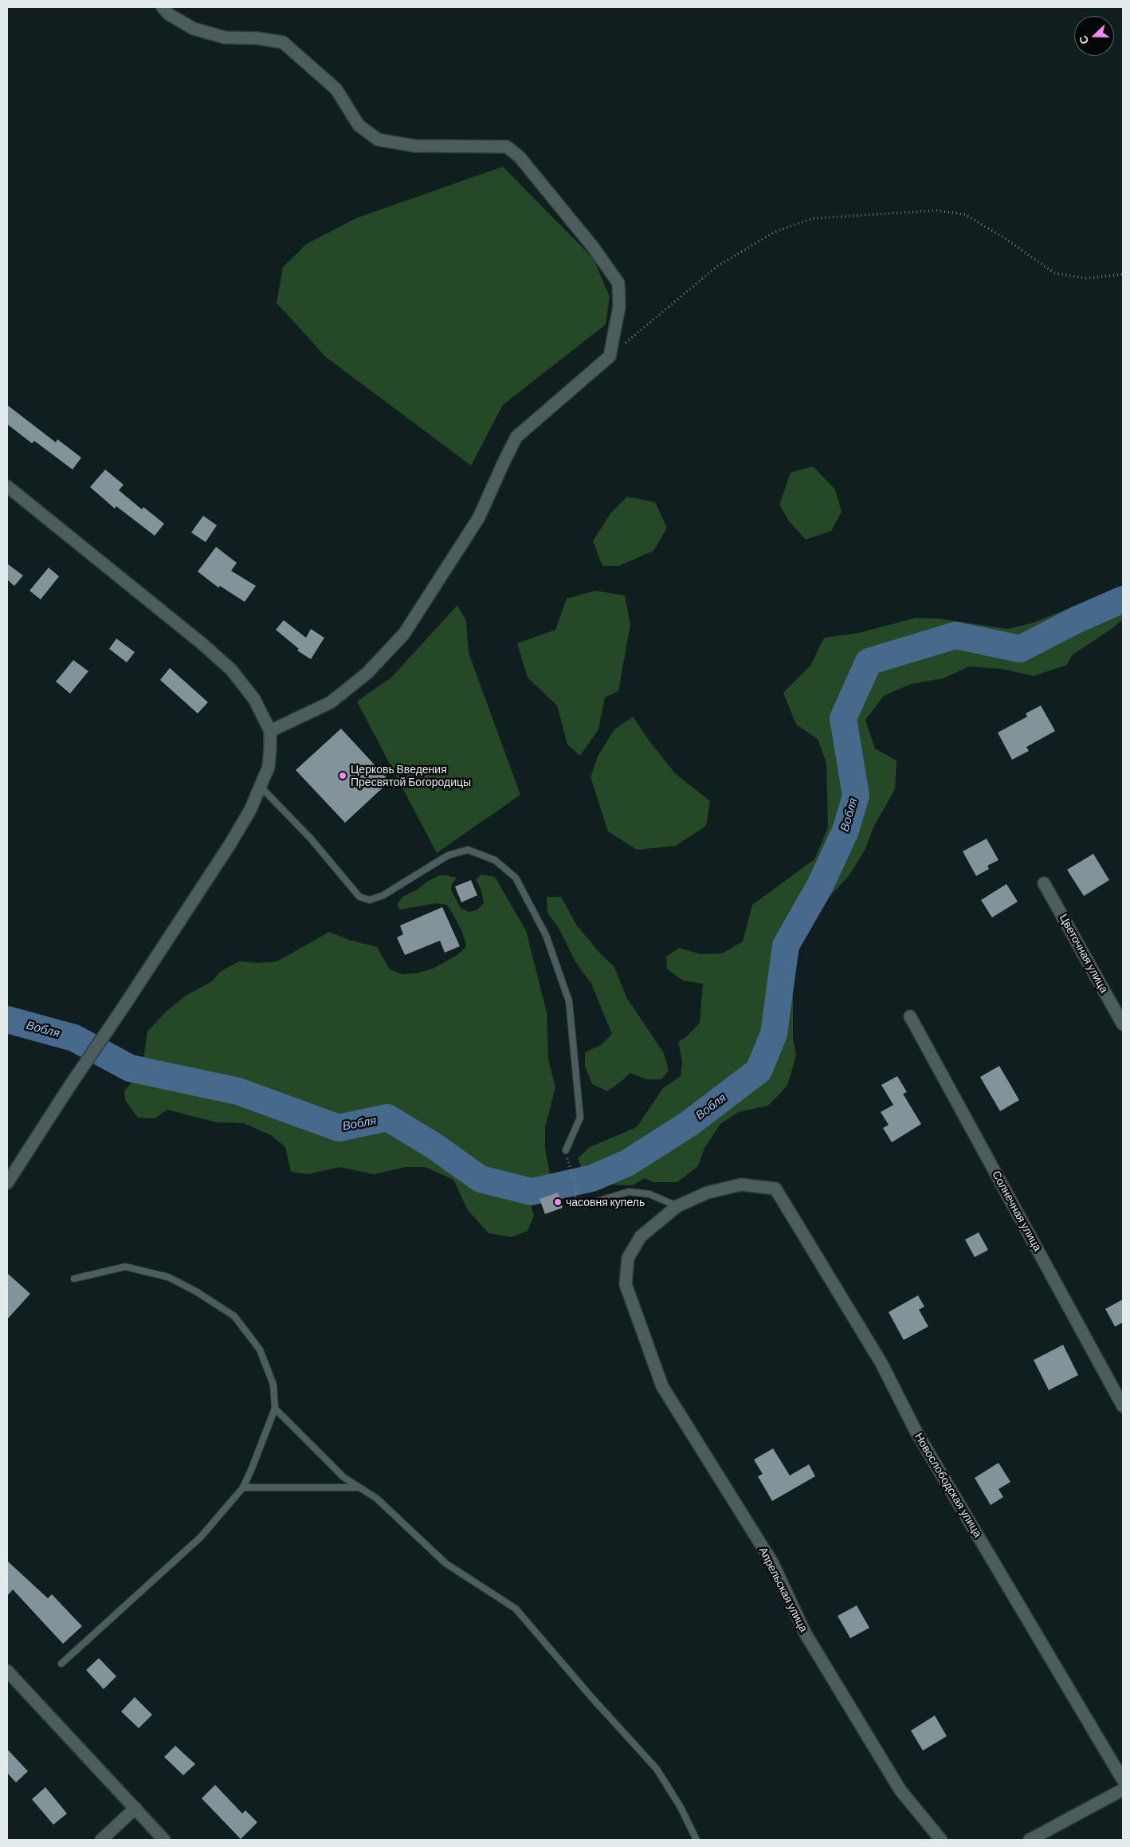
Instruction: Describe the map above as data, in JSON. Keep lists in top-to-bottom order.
{
  "streets": {
    "street": [
      "Цветочная улица",
      "Солнечная улица",
      "Новослободская улица",
      "Апрельская улица"
    ]
  },
  "crossings": [
    ["Новослободская улица", "Апрельская улица"]
  ],
  "water": ["Вобля"],
  "places": ["Церковь Введения Пресвятой Богородицы", "часовня купель"],
  "north": "left"
}
